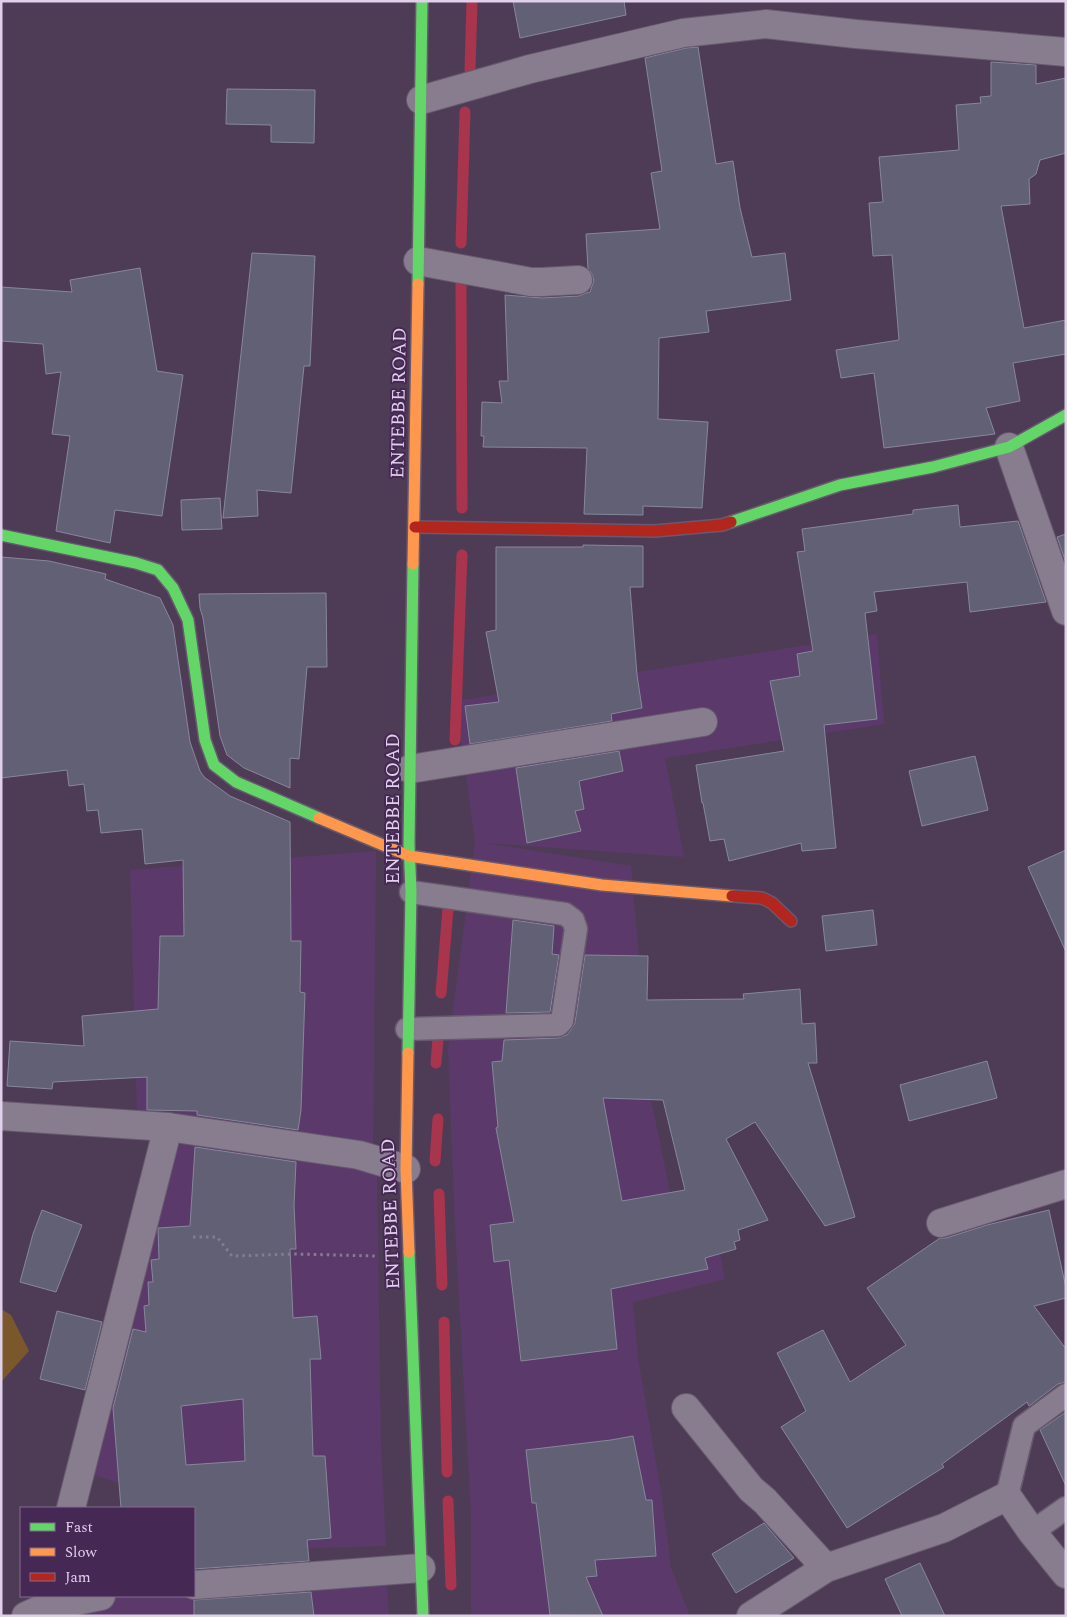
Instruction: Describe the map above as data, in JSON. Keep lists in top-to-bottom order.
{
  "streets": {
    "main road": ["ENTEBBE ROAD"]
  },
  "legend": ["Fast", "Slow", "Jam"]
}
